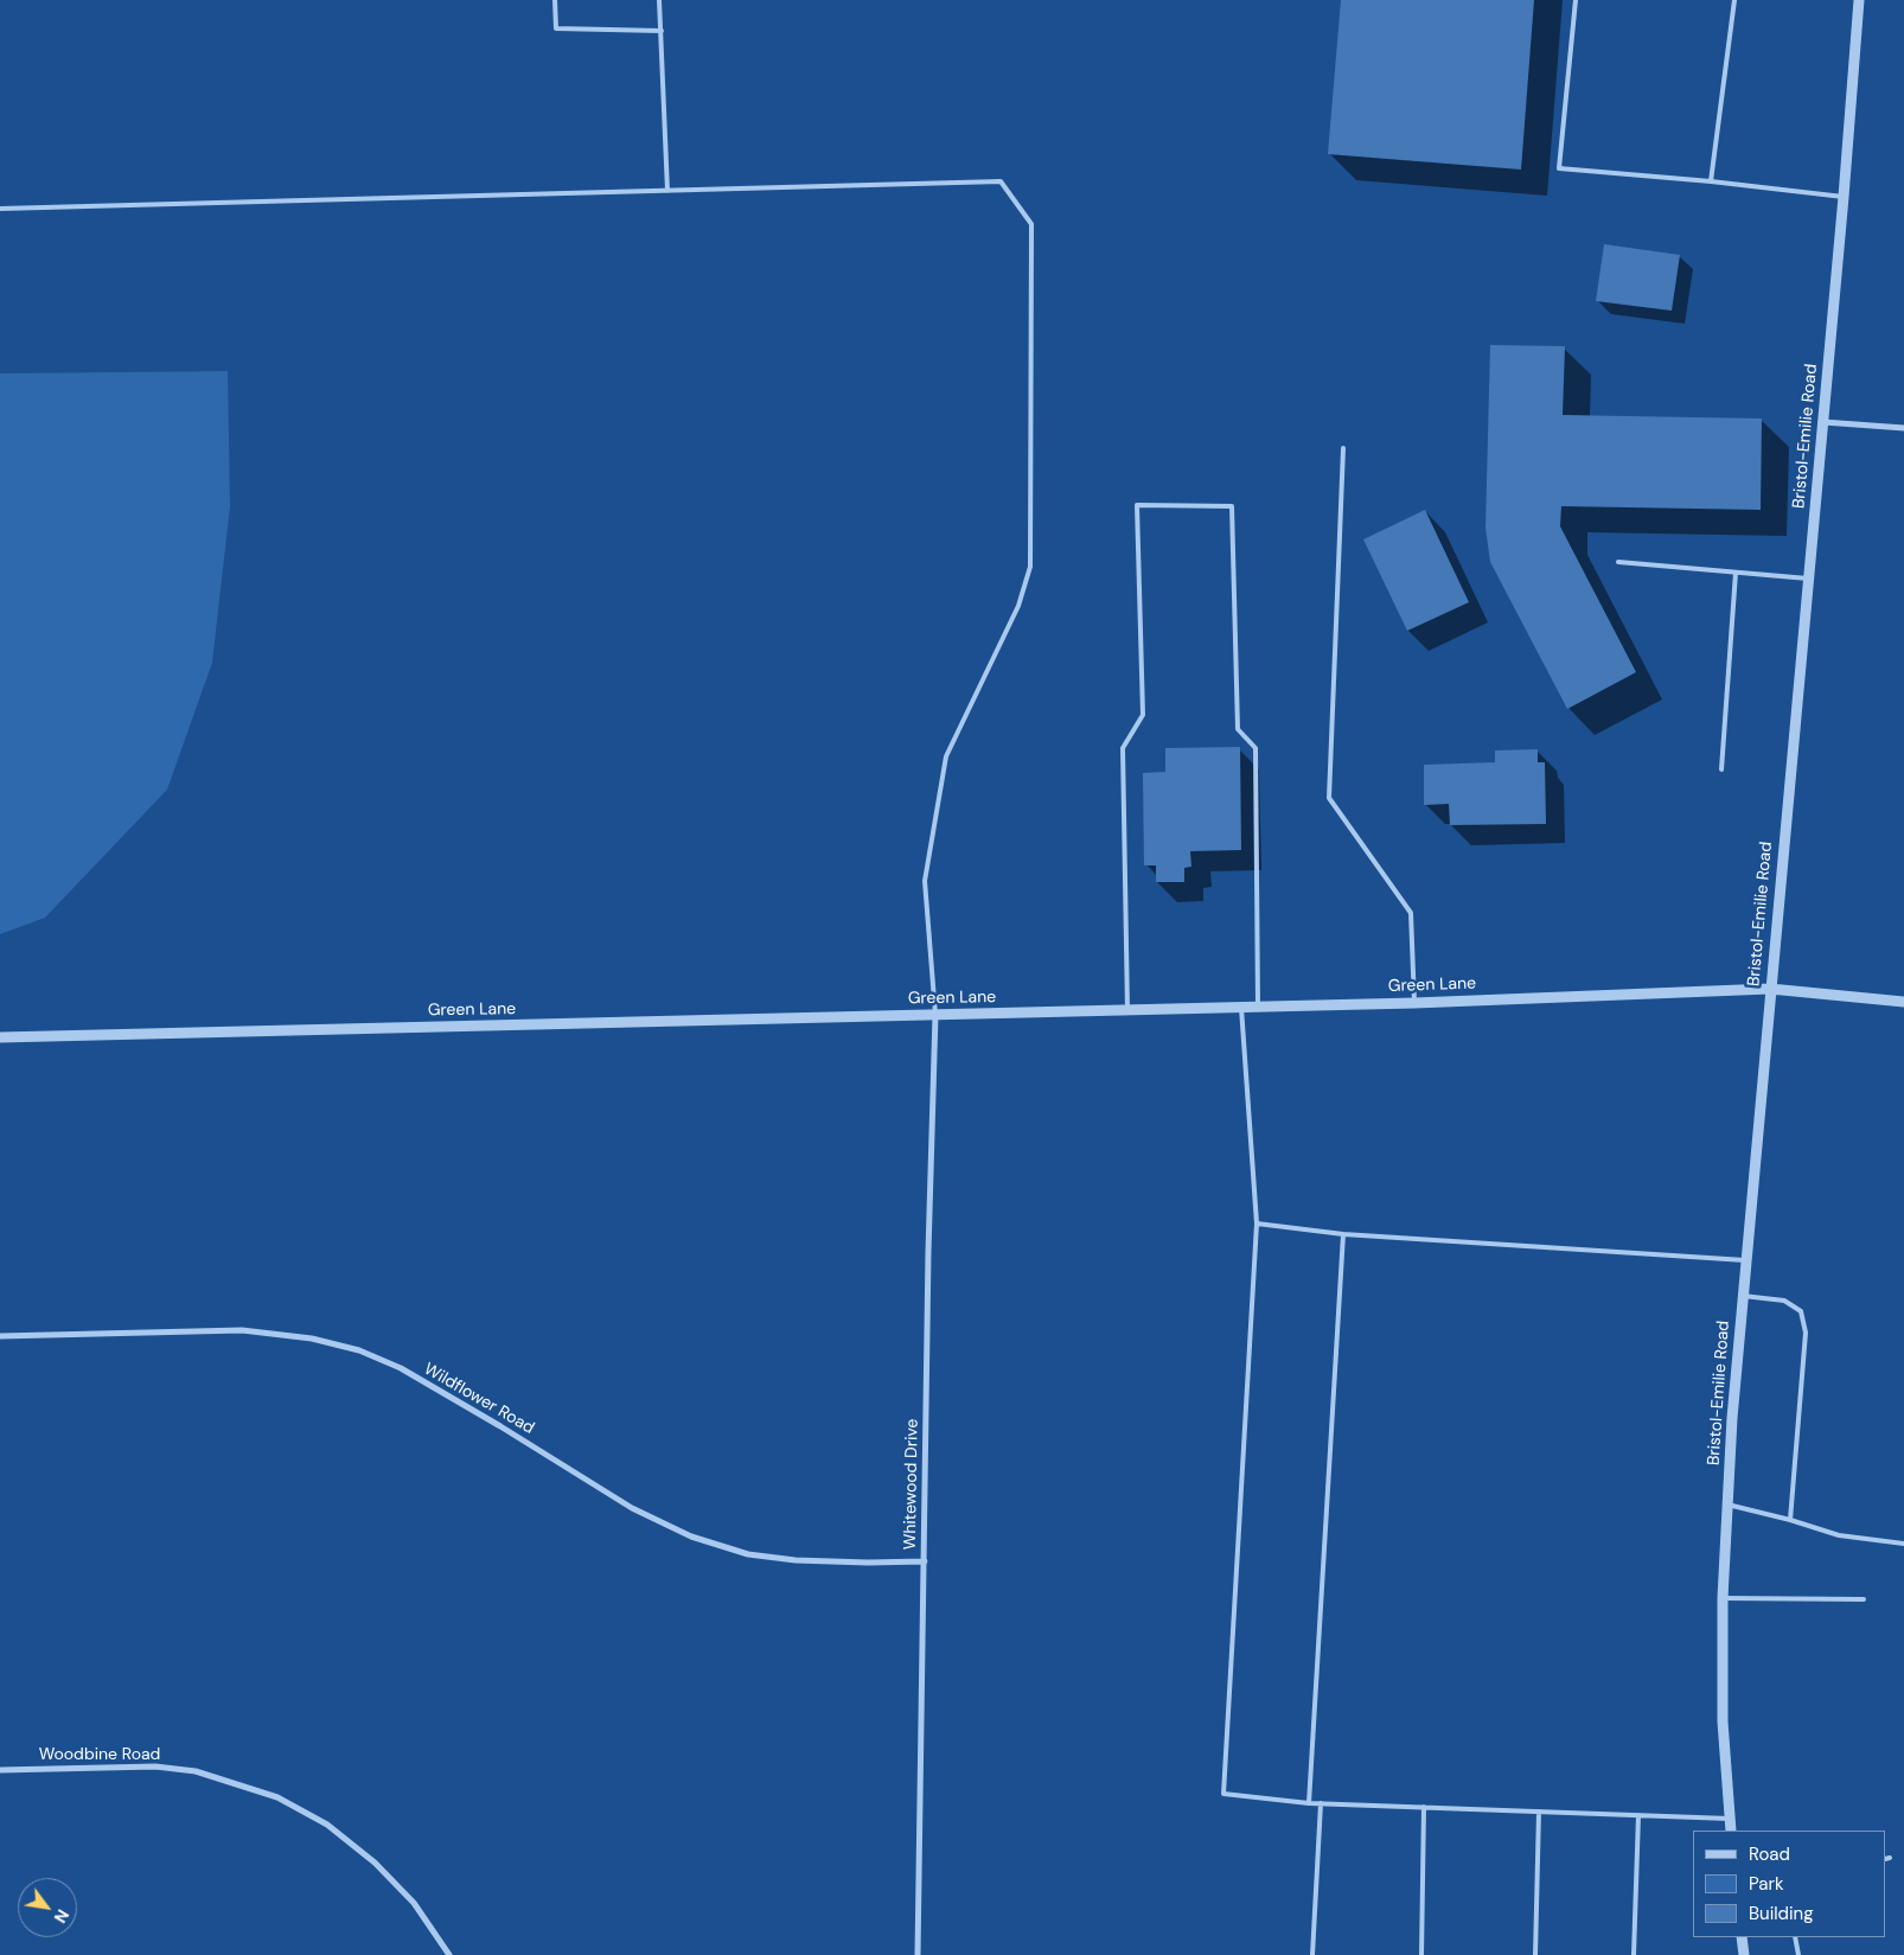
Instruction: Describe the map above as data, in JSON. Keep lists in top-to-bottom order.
{
  "streets": {
    "street": [
      "Bristol-Emilie Road",
      "Green Lane",
      "Wildflower Road",
      "Whitewood Drive",
      "Woodbine Road"
    ]
  },
  "crossings": [
    ["Bristol-Emilie Road", "Green Lane"],
    ["Green Lane", "Whitewood Drive"],
    ["Wildflower Road", "Whitewood Drive"]
  ],
  "legend": ["Road", "Park", "Building"],
  "north": "bottom right"
}
